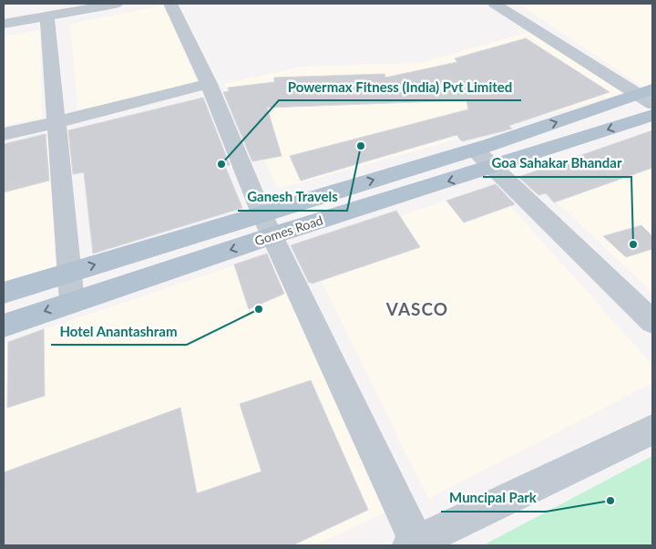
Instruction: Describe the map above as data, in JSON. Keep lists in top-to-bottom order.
{
  "streets": {
    "main road": ["Gomes Road"]
  },
  "districts": ["VASCO"],
  "places": [
    "Ganesh Travels",
    "Powermax Fitness (India) Pvt Limited",
    "Goa Sahakar Bhandar",
    "Hotel Anantashram",
    "Muncipal Park"
  ]
}
